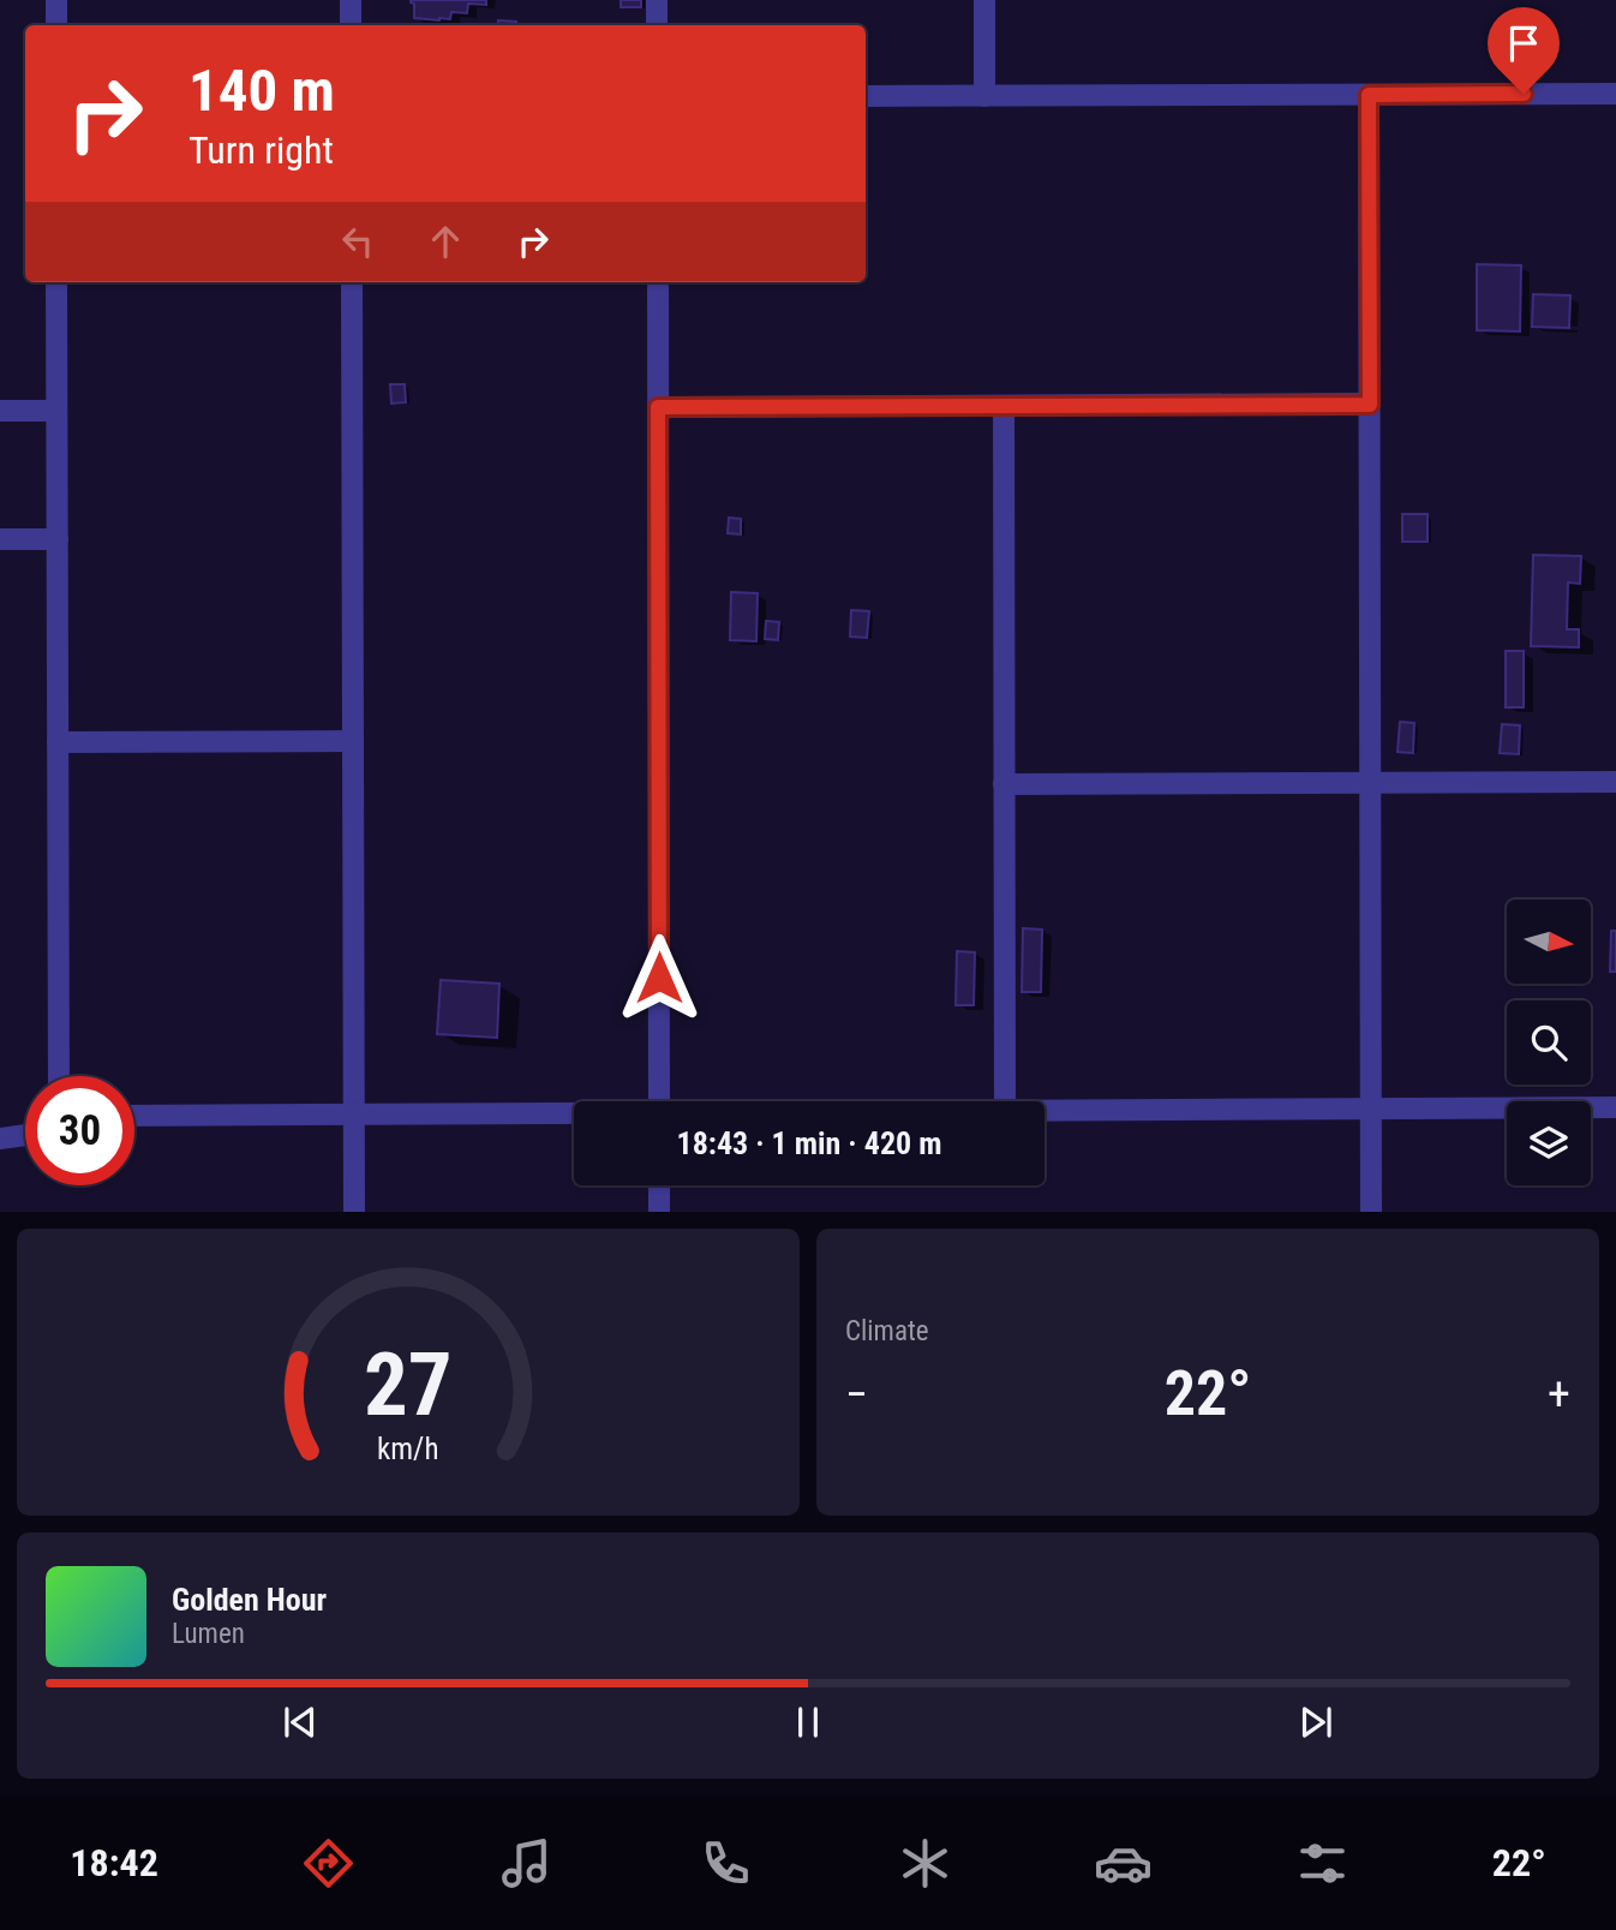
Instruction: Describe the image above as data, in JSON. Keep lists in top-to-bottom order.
{
  "north": "right",
  "page": {
    "turn": ["140 m", "Turn right"],
    "limit": "30",
    "trip": "18:43 · 1 min · 420 m",
    "tile": "Climate",
    "heat": ["−", "22°", "+"],
    "song": ["Golden Hour", "Lumen"],
    "tabs": ["18:42", "22°"],
    "gauge": ["27", "km/h"]
  }
}
